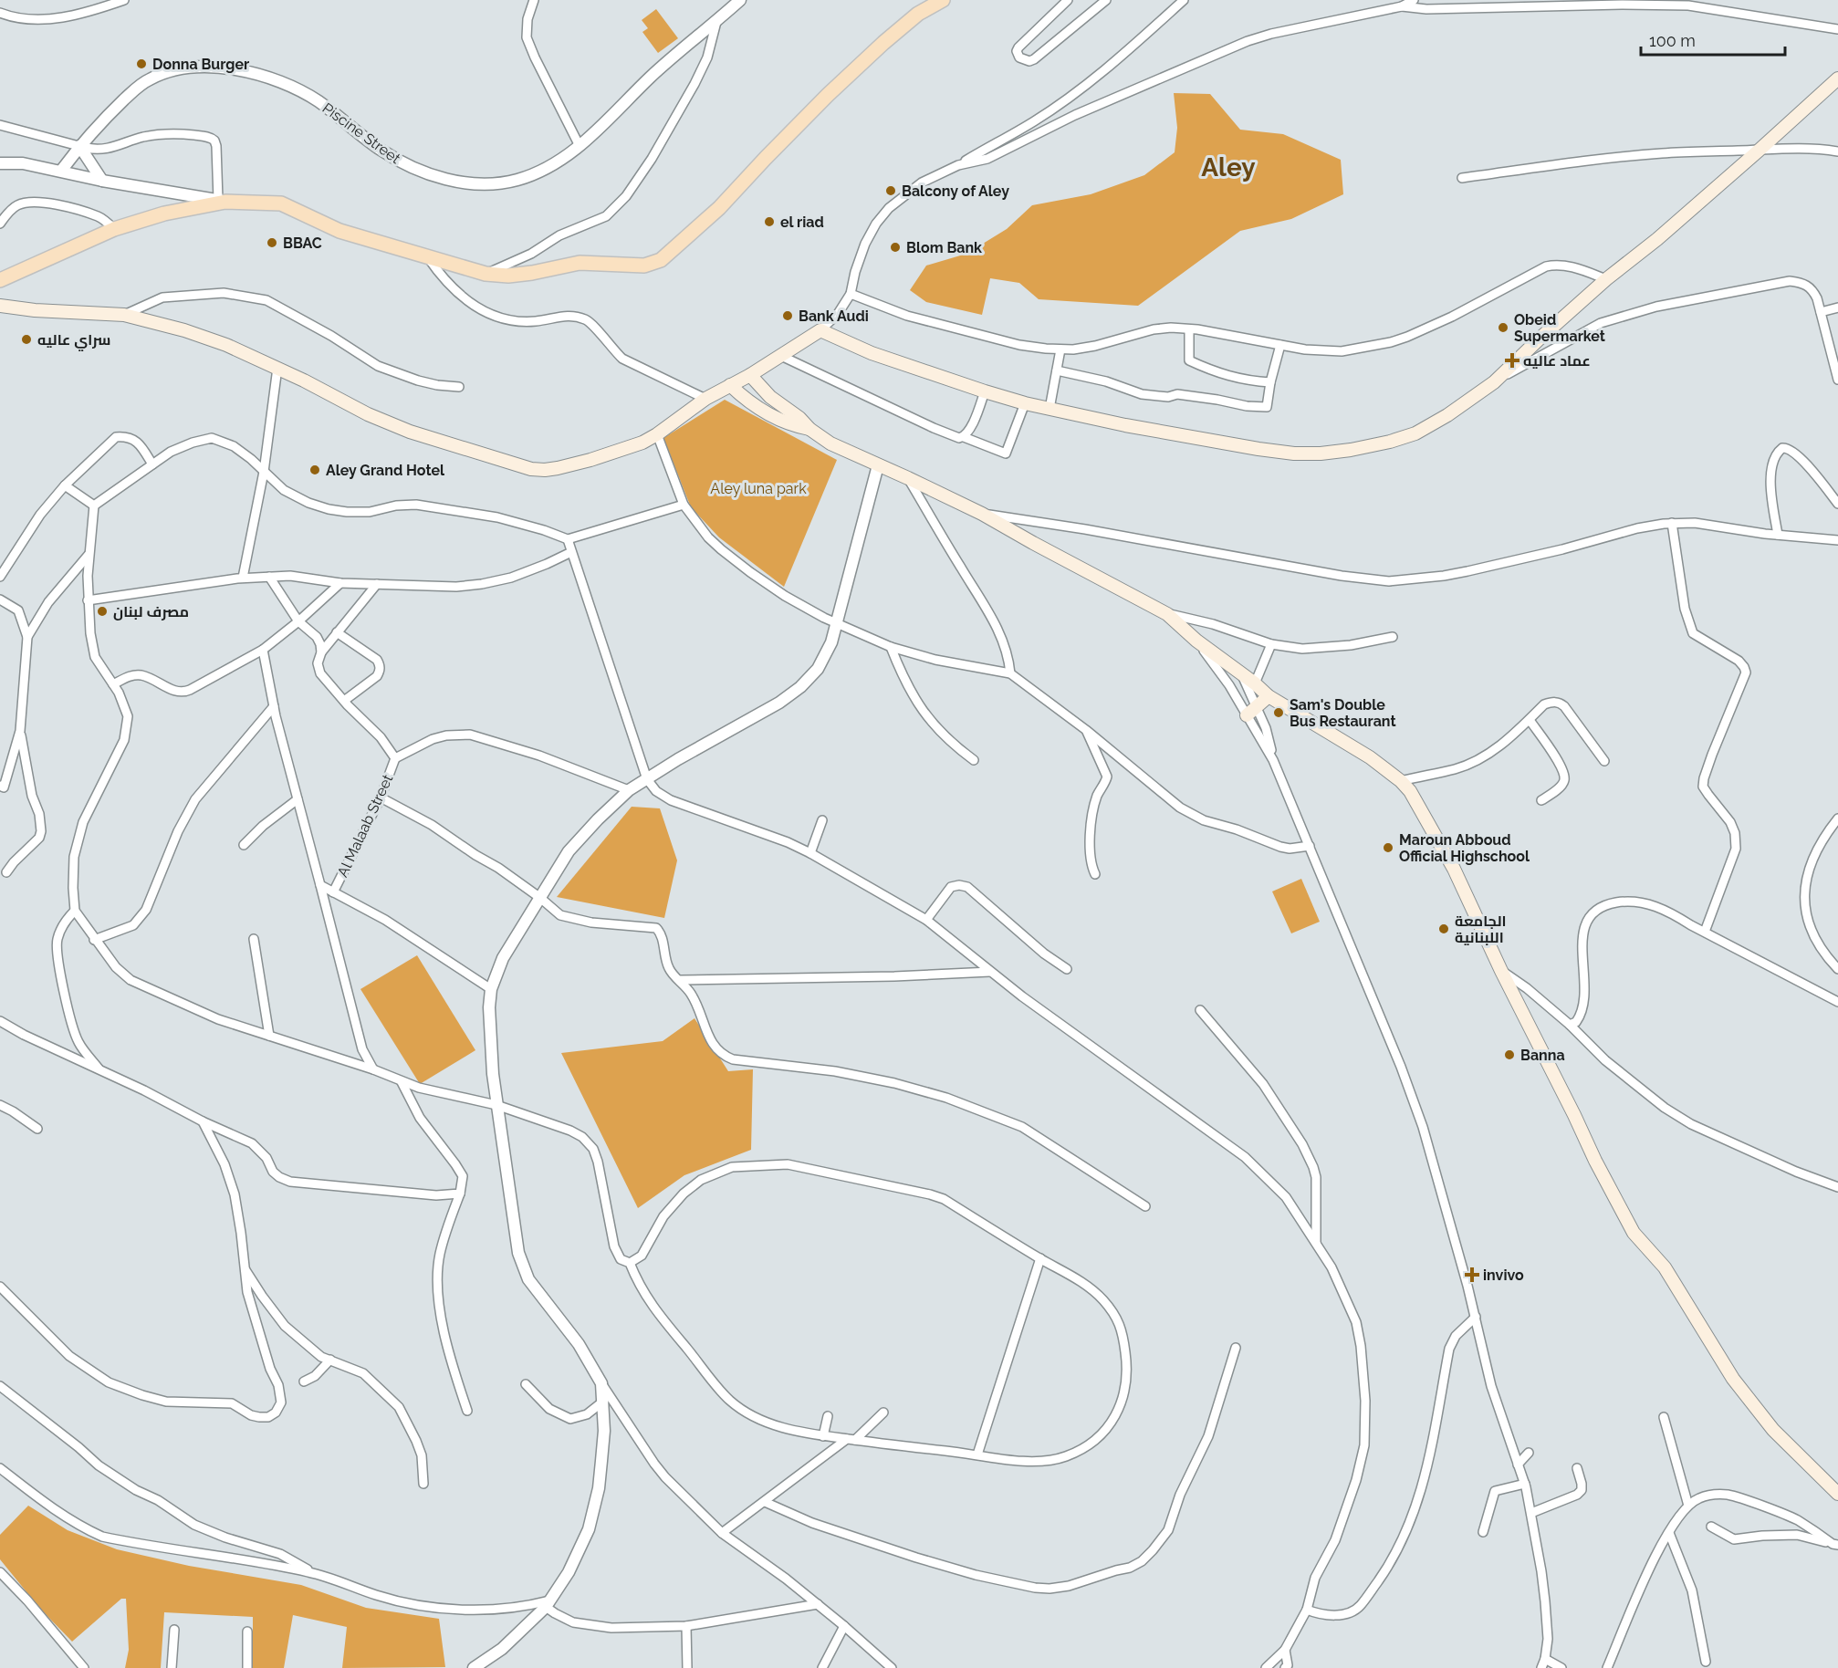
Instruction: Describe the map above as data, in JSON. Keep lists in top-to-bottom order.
{
  "streets": {
    "street": ["Piscine Street", "Al Malaab Street"]
  },
  "districts": ["Aley"],
  "parks": ["Aley luna park"],
  "places": {
    "other": [
      "Donna Burger",
      "Balcony of Aley",
      "el riad",
      "BBAC",
      "Blom Bank",
      "Bank Audi",
      "Obeid Supermarket",
      "سراي عاليه",
      "Aley Grand Hotel",
      "مصرف لبنان",
      "Sam's Double Bus Restaurant",
      "Maroun Abboud Official Highschool",
      "الجامعة اللبنانية",
      "Banna"
    ],
    "health": ["عماد عاليه", "invivo"]
  },
  "scale_bar": "100 m"
}
